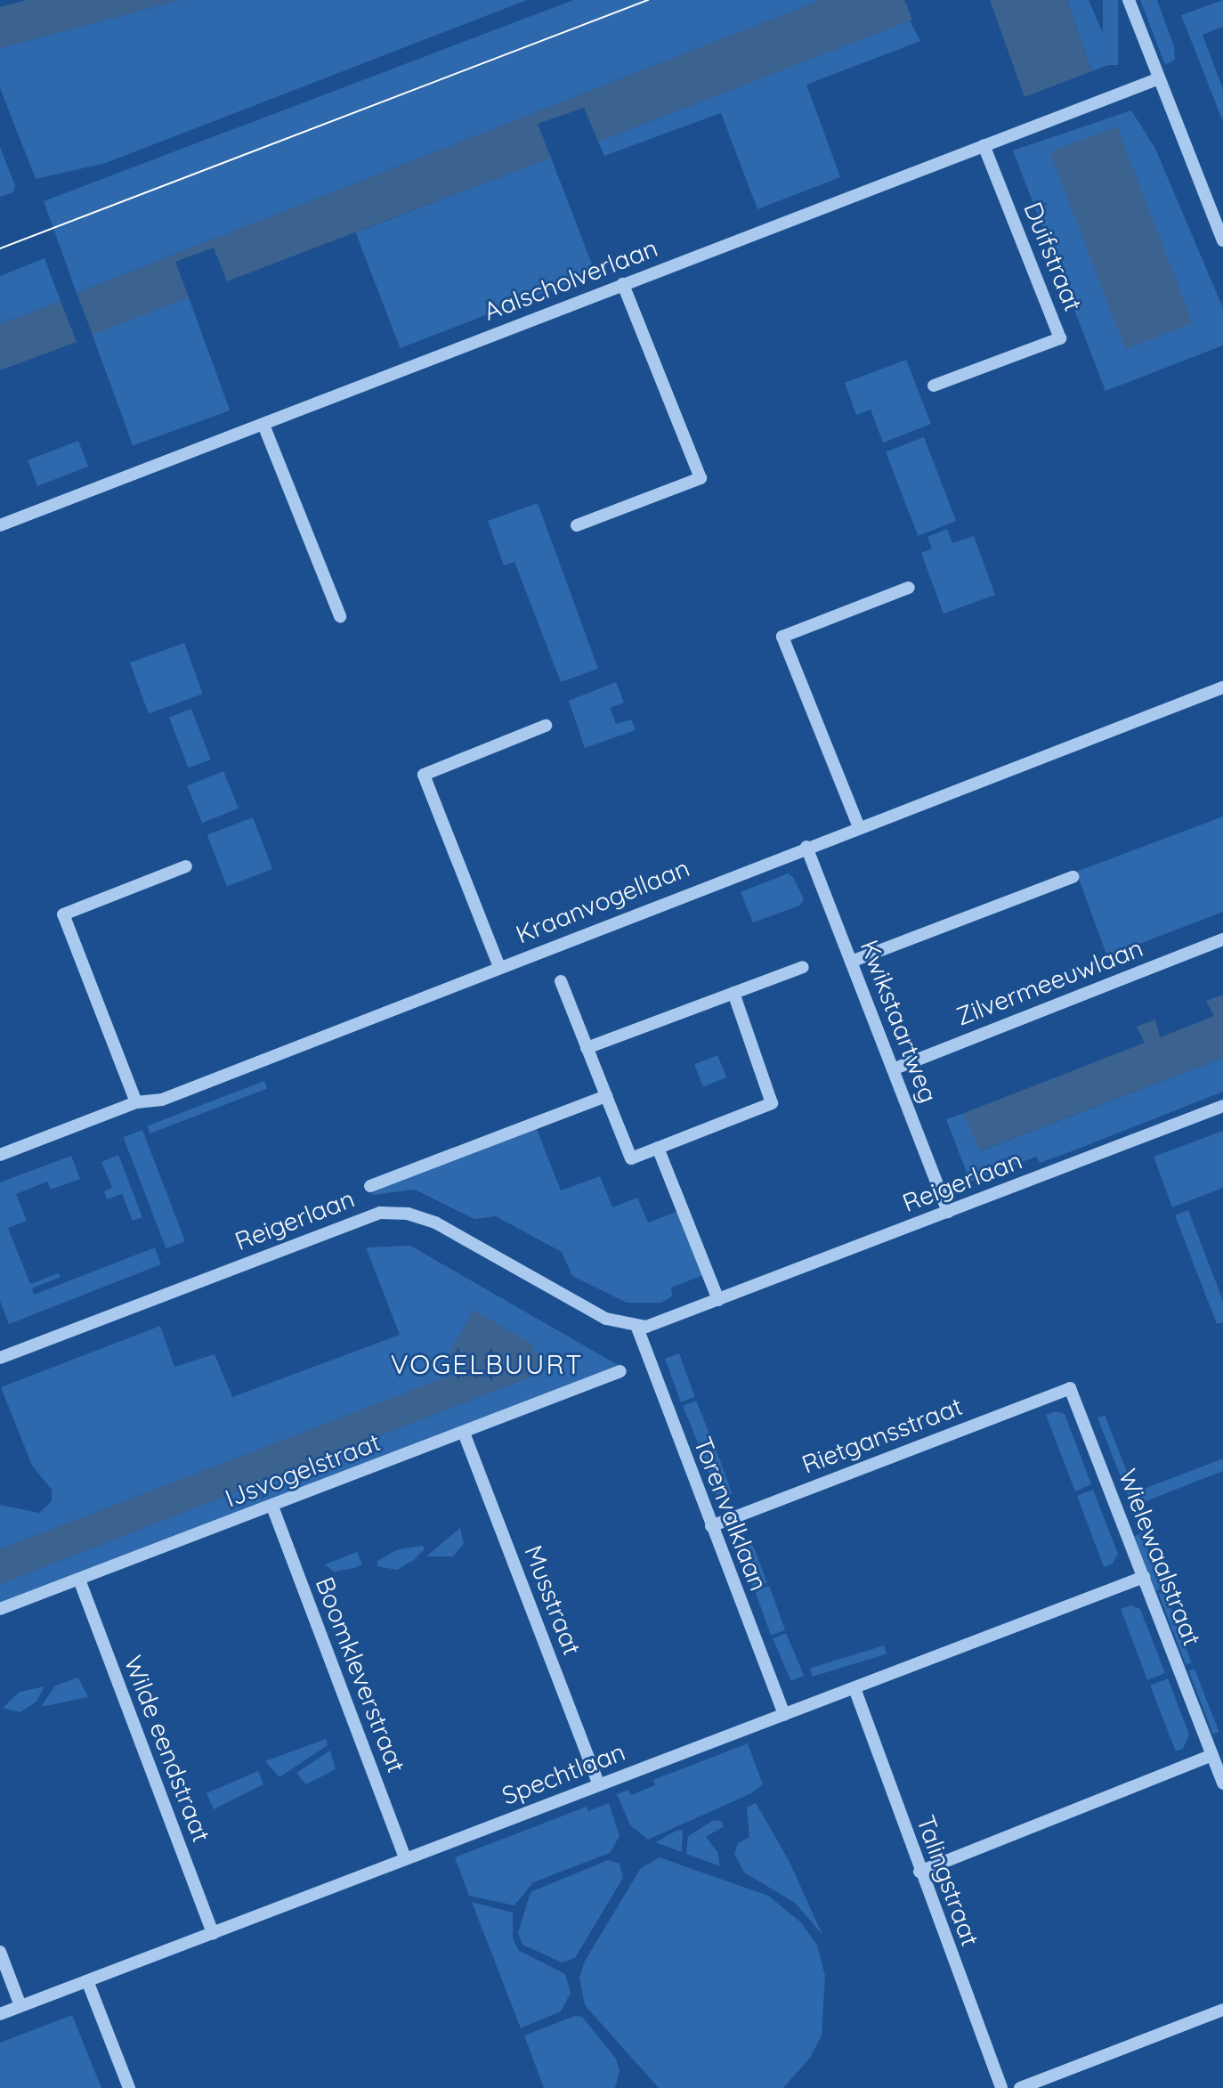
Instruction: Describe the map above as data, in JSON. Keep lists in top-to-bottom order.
{
  "streets": {
    "street": [
      "Duifstraat",
      "Aalscholverlaan",
      "Kraanvogellaan",
      "Zilvermeeuwlaan",
      "Kwikstaartweg",
      "Reigerlaan",
      "Rietgansstraat",
      "IJsvogelstraat",
      "Torenvalklaan",
      "Wielewaalstraat",
      "Musstraat",
      "Boomkleverstraat",
      "Wilde eendstraat",
      "Spechtlaan",
      "Talingstraat"
    ]
  },
  "crossings": [
    ["Duifstraat", "Aalscholverlaan"],
    ["Kraanvogellaan", "Kwikstaartweg"],
    ["Zilvermeeuwlaan", "Kwikstaartweg"],
    ["Kwikstaartweg", "Reigerlaan"],
    ["Reigerlaan", "Torenvalklaan"],
    ["Rietgansstraat", "Torenvalklaan"],
    ["Rietgansstraat", "Wielewaalstraat"],
    ["IJsvogelstraat", "Musstraat"],
    ["IJsvogelstraat", "Boomkleverstraat"],
    ["IJsvogelstraat", "Wilde eendstraat"],
    ["Torenvalklaan", "Spechtlaan"],
    ["Wielewaalstraat", "Spechtlaan"],
    ["Musstraat", "Spechtlaan"],
    ["Boomkleverstraat", "Spechtlaan"],
    ["Wilde eendstraat", "Spechtlaan"],
    ["Spechtlaan", "Talingstraat"]
  ],
  "districts": ["VOGELBUURT"]
}
